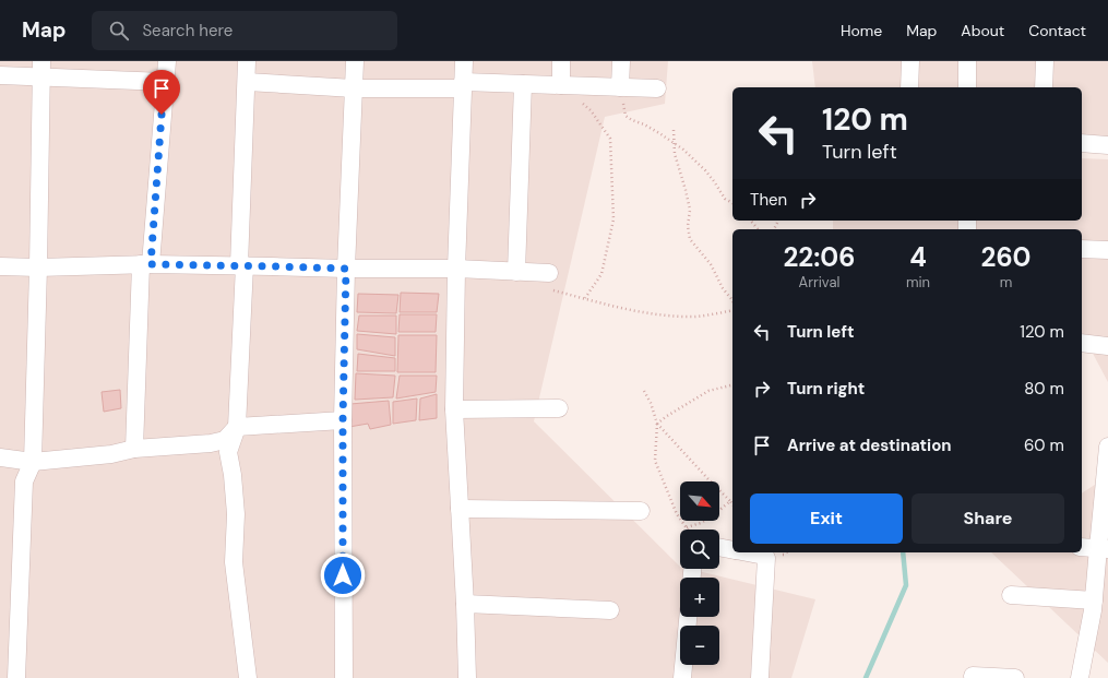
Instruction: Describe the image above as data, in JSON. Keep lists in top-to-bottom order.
{
  "north": "bottom right",
  "page": {
    "header": "Map",
    "search": "Search here",
    "nav": [
      "Home",
      "Map",
      "About",
      "Contact"
    ],
    "turn": ["120 m", "Turn left"],
    "then": "Then",
    "eta": [
      "22:06",
      "Arrival",
      "4",
      "min",
      "260",
      "m"
    ],
    "list": [
      {
        "name": "Turn left",
        "value": "120 m"
      },
      {
        "name": "Turn right",
        "value": "80 m"
      },
      {
        "name": "Arrive at destination",
        "value": "60 m"
      }
    ],
    "map_buttons": ["+", "−"],
    "buttons": ["Exit", "Share"]
  }
}
